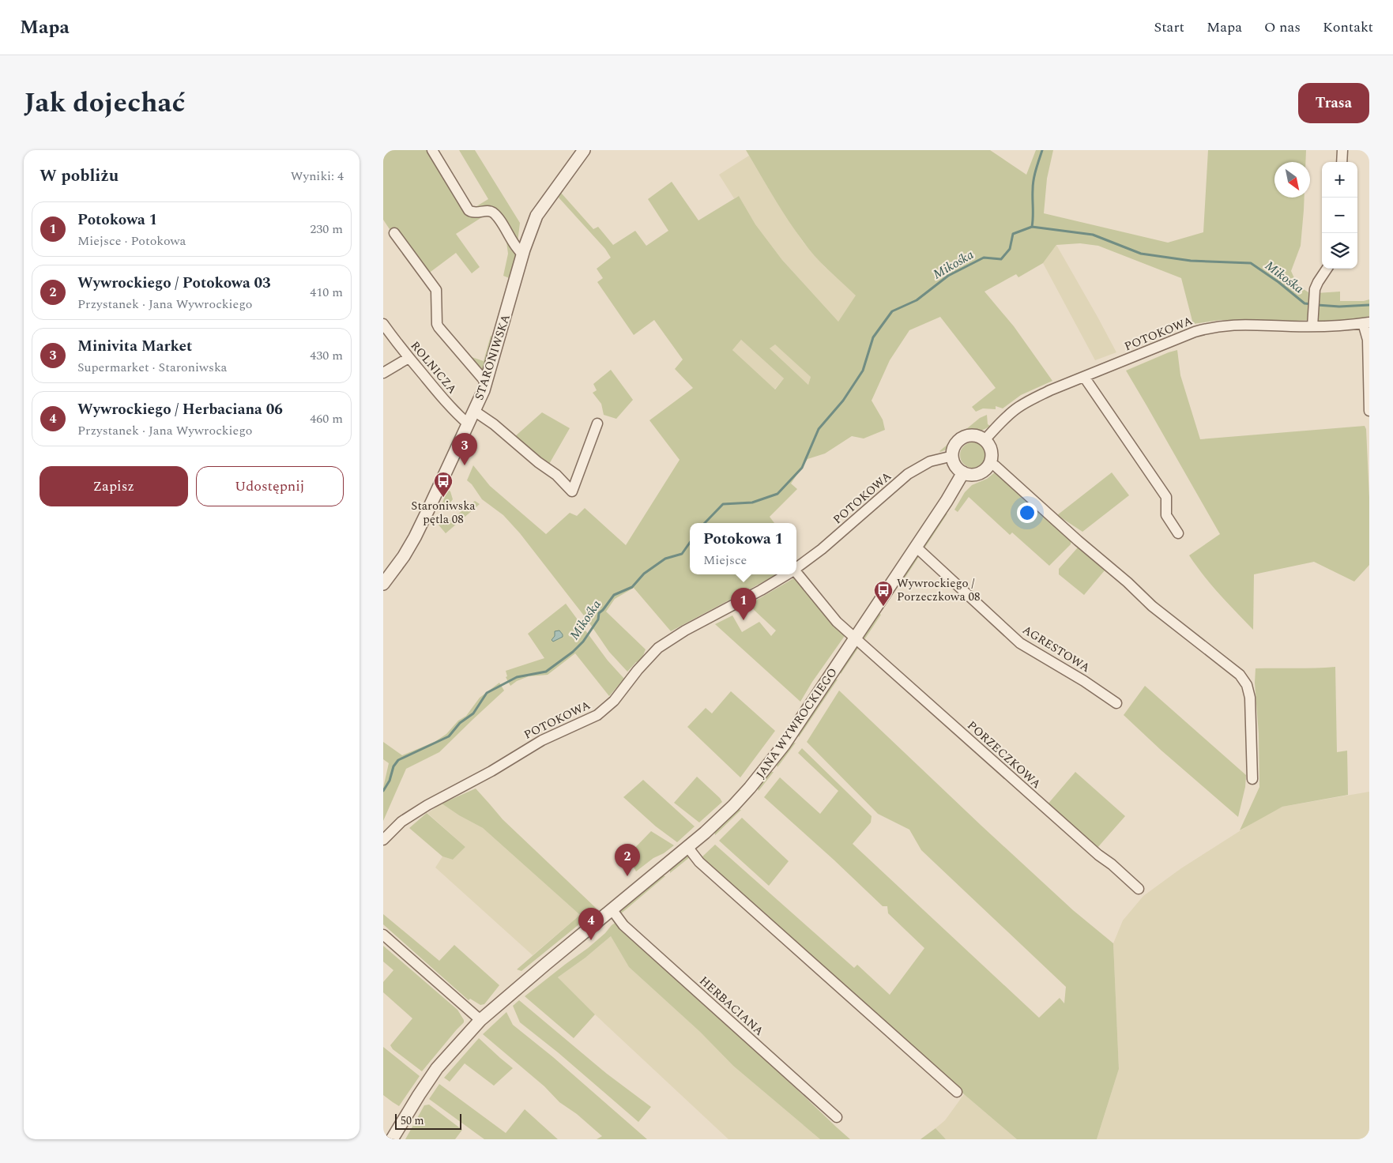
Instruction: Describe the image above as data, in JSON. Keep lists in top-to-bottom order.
{
  "streets": {
    "street": [
      "POTOKOWA",
      "STARONIWSKA",
      "ROLNICZA",
      "AGRESTOWA",
      "JANA WYWROCKIEGO",
      "PORZECZKOWA",
      "HERBACIANA"
    ]
  },
  "crossings": [
    ["POTOKOWA", "JANA WYWROCKIEGO"],
    ["STARONIWSKA", "ROLNICZA"],
    ["AGRESTOWA", "JANA WYWROCKIEGO"],
    ["JANA WYWROCKIEGO", "PORZECZKOWA"],
    ["JANA WYWROCKIEGO", "HERBACIANA"]
  ],
  "water": ["Mikośka"],
  "places": {
    "bus stop": ["Staroniwska pętla 08", "Wywrockiego / Porzeczkowa 08"]
  },
  "scale_bar": "50 m",
  "north": "bottom right",
  "page": {
    "header": "Mapa",
    "nav": [
      "Start",
      "Mapa",
      "O nas",
      "Kontakt"
    ],
    "title": "Jak dojechać",
    "buttons": [
      "Trasa",
      ["Zapisz", "Udostępnij"]
    ],
    "heading": ["W pobliżu", "Wyniki: 4"],
    "map_buttons": ["+", "−"],
    "list": [
      {
        "mark": "1",
        "name": "Potokowa 1",
        "note": "Miejsce · Potokowa",
        "value": "230 m"
      },
      {
        "mark": "2",
        "name": "Wywrockiego / Potokowa 03",
        "note": "Przystanek · Jana Wywrockiego",
        "value": "410 m"
      },
      {
        "mark": "3",
        "name": "Minivita Market",
        "note": "Supermarket · Staroniwska",
        "value": "430 m"
      },
      {
        "mark": "4",
        "name": "Wywrockiego / Herbaciana 06",
        "note": "Przystanek · Jana Wywrockiego",
        "value": "460 m"
      }
    ],
    "pins": [
      "3",
      "1",
      "2",
      "4"
    ],
    "popup": ["Potokowa 1", "Miejsce"],
    "scale": "50 m"
  }
}
